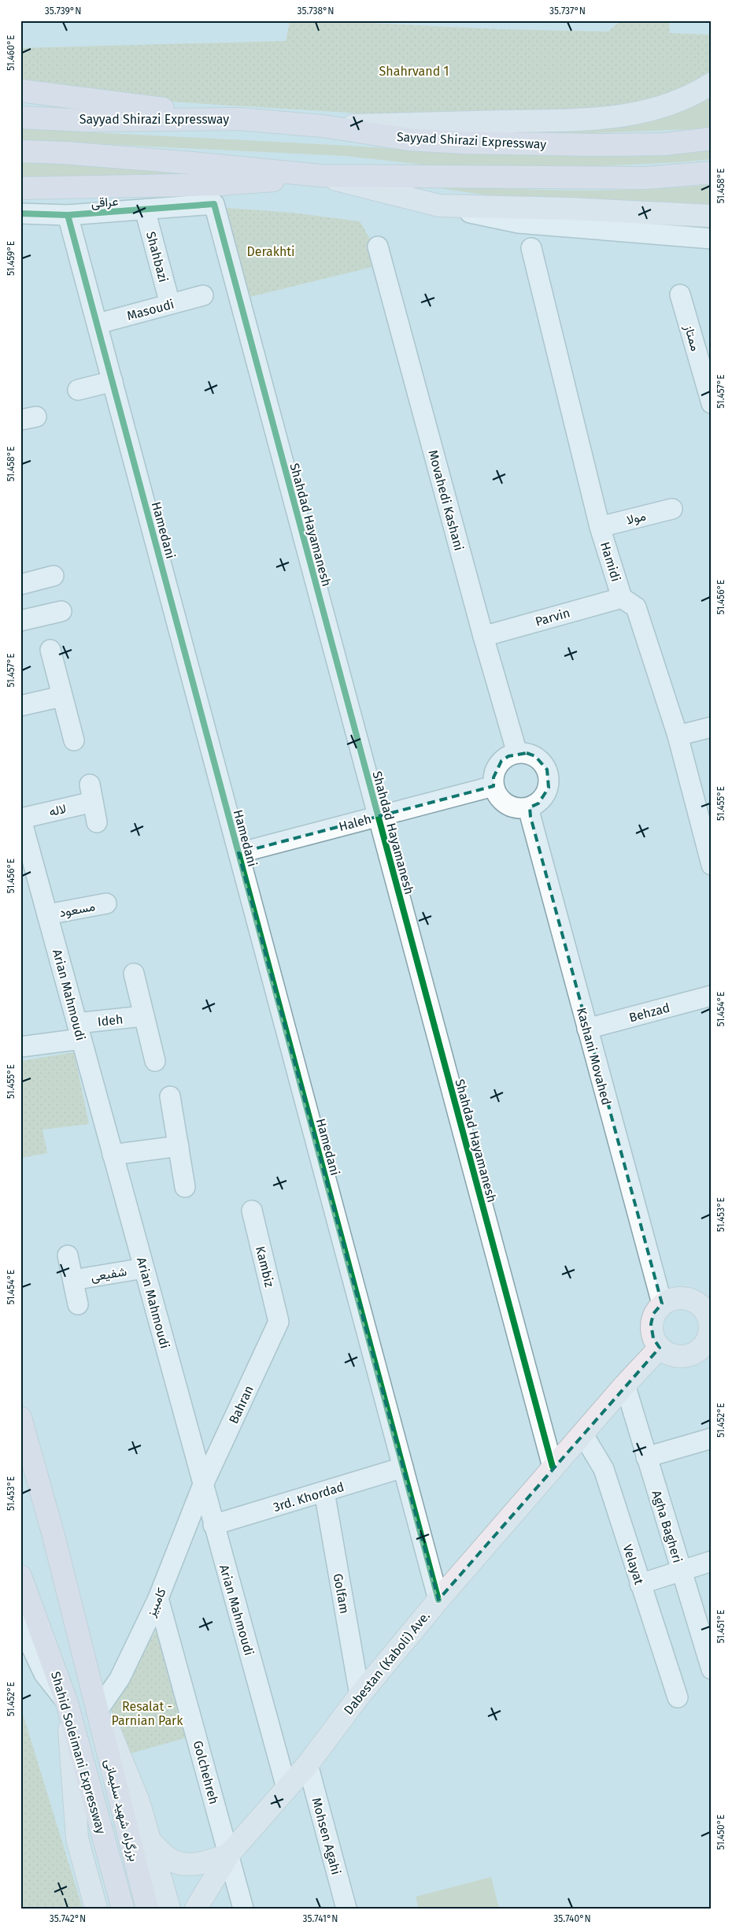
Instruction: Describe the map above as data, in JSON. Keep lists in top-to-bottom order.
{
  "streets": {
    "highway": ["Sayyad Shirazi Expressway", "Shahid Soleimani Expressway", "بزرگراه شهید سلیمانی"],
    "main road": ["Dabestan (Kaboli) Ave."],
    "street": [
      "عراقی",
      "Shahbazi",
      "Masoudi",
      "ممتاز",
      "Movahedi Kashani",
      "مولا",
      "Shahdad Hayamanesh",
      "Hamedani",
      "Hamidi",
      "Parvin",
      "لاله",
      "Haleh",
      "مسعود",
      "Arian Mahmoudi",
      "Behzad",
      "Ideh",
      "Kashani Movahed",
      "Kambiz",
      "شفیعی",
      "Bahran",
      "3rd. Khordad",
      "Agha Bagheri",
      "Velayat",
      "Golfam",
      "کامبیز",
      "Golchehreh",
      "Mohsen Agahi"
    ]
  },
  "crossings": [
    ["عراقی", "Shahbazi"],
    ["عراقی", "Shahdad Hayamanesh"],
    ["عراقی", "Hamedani"],
    ["Shahbazi", "Masoudi"],
    ["Masoudi", "Hamedani"],
    ["Movahedi Kashani", "Parvin"],
    ["Movahedi Kashani", "Haleh"],
    ["Movahedi Kashani", "Kashani Movahed"],
    ["مولا", "Hamidi"],
    ["Shahdad Hayamanesh", "Haleh"],
    ["Shahdad Hayamanesh", "Dabestan (Kaboli) Ave."],
    ["Hamedani", "Haleh"],
    ["Hamedani", "3rd. Khordad"],
    ["Hamedani", "Dabestan (Kaboli) Ave."],
    ["Hamidi", "Parvin"],
    ["لاله", "Arian Mahmoudi"],
    ["Haleh", "Kashani Movahed"],
    ["مسعود", "Arian Mahmoudi"],
    ["Arian Mahmoudi", "Ideh"],
    ["Arian Mahmoudi", "شفیعی"],
    ["Arian Mahmoudi", "Bahran"],
    ["Arian Mahmoudi", "3rd. Khordad"],
    ["Arian Mahmoudi", "کامبیز"],
    ["Arian Mahmoudi", "Dabestan (Kaboli) Ave."],
    ["Behzad", "Kashani Movahed"],
    ["Kashani Movahed", "Dabestan (Kaboli) Ave."],
    ["Kambiz", "Bahran"],
    ["Bahran", "کامبیز"],
    ["3rd. Khordad", "Golfam"],
    ["Agha Bagheri", "Dabestan (Kaboli) Ave."],
    ["Velayat", "Dabestan (Kaboli) Ave."],
    ["Golfam", "Dabestan (Kaboli) Ave."],
    ["کامبیز", "Golchehreh"],
    ["کامبیز", "بزرگراه شهید سلیمانی"],
    ["Dabestan (Kaboli) Ave.", "Golchehreh"],
    ["Dabestan (Kaboli) Ave.", "Mohsen Agahi"]
  ],
  "parks": ["Shahrvand 1", "Derakhti", "Resalat - Parnian Park"],
  "coordinates": [
    "35.739°N",
    "35.738°N",
    "35.737°N",
    "51.460°E",
    "51.458°E",
    "51.459°E",
    "51.457°E",
    "51.456°E",
    "51.455°E",
    "51.454°E",
    "51.453°E",
    "51.452°E",
    "51.451°E",
    "51.450°E",
    "35.742°N",
    "35.741°N",
    "35.740°N"
  ]
}
